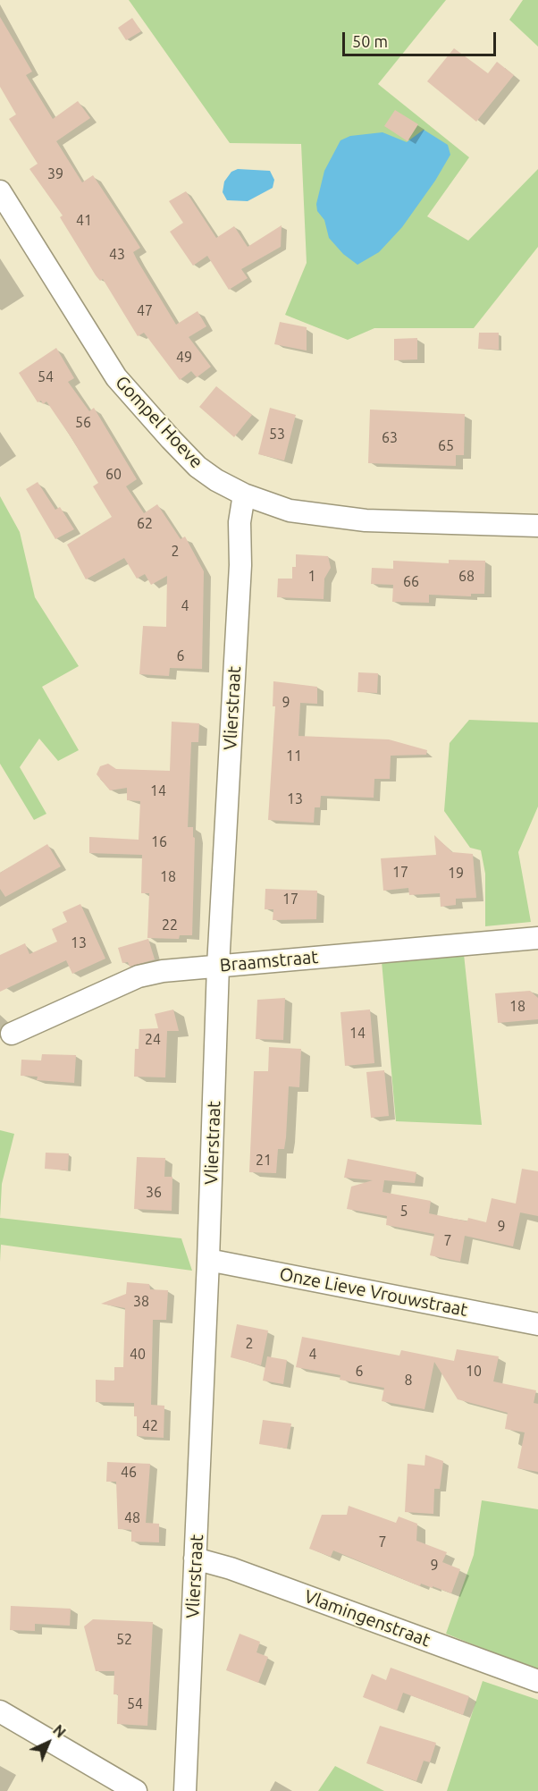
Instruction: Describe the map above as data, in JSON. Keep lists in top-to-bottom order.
{
  "streets": {
    "street": [
      "Gompel Hoeve",
      "Vlierstraat",
      "Braamstraat",
      "Onze Lieve Vrouwstraat",
      "Vlamingenstraat"
    ]
  },
  "crossings": [
    ["Gompel Hoeve", "Vlierstraat"],
    ["Vlierstraat", "Braamstraat"],
    ["Vlierstraat", "Onze Lieve Vrouwstraat"],
    ["Vlierstraat", "Vlamingenstraat"]
  ],
  "house_numbers": [
    "39",
    "41",
    "43",
    "47",
    "49",
    "54",
    "56",
    "53",
    "63",
    "65",
    "60",
    "62",
    "2",
    "1",
    "68",
    "66",
    "4",
    "6",
    "9",
    "11",
    "14",
    "13",
    "16",
    "17",
    "19",
    "18",
    "17",
    "22",
    "13",
    "18",
    "14",
    "24",
    "21",
    "36",
    "5",
    "9",
    "7",
    "38",
    "2",
    "40",
    "4",
    "6",
    "10",
    "8",
    "42",
    "46",
    "48",
    "7",
    "9",
    "52",
    "54"
  ],
  "scale_bar": "50 m",
  "north": "top right"
}
